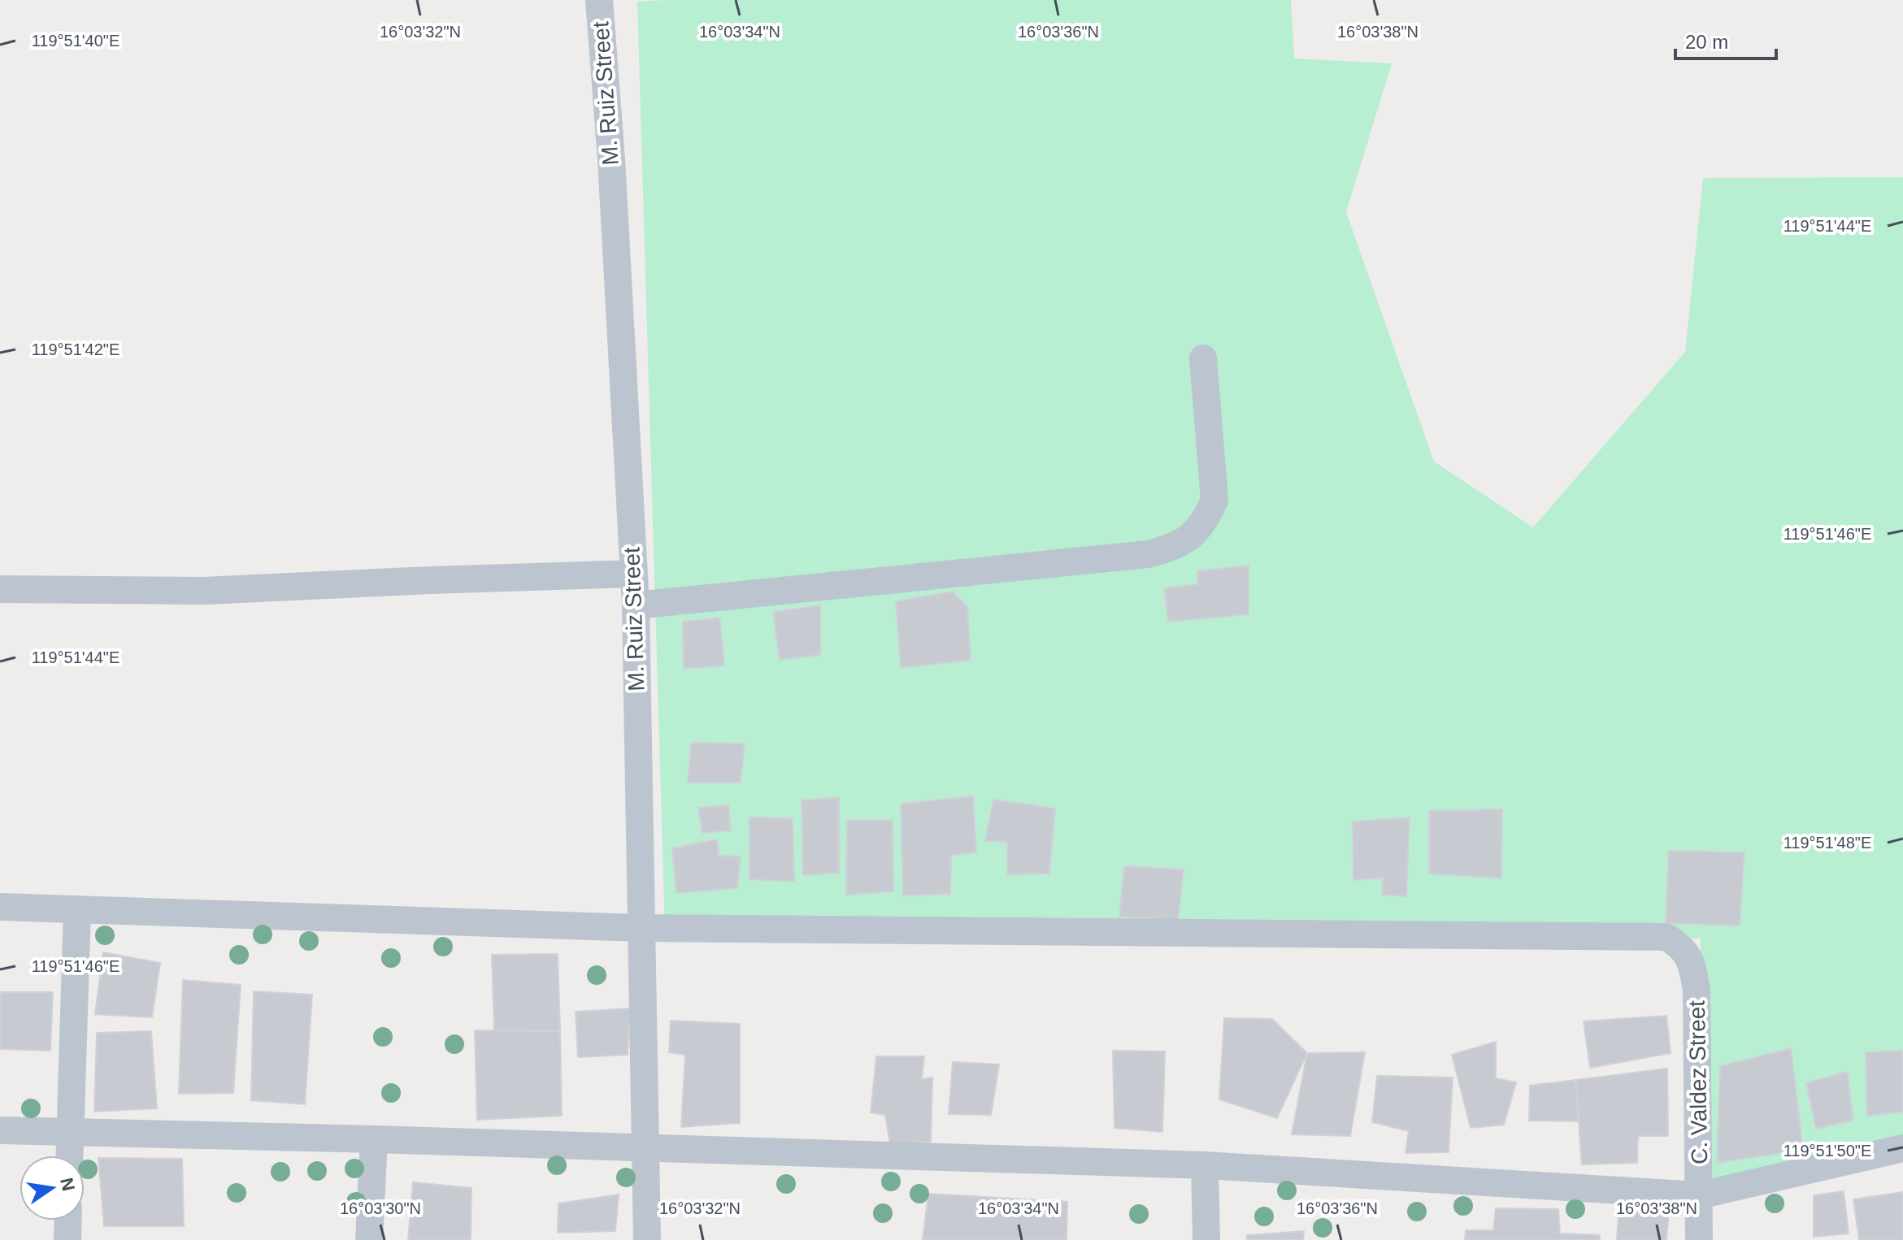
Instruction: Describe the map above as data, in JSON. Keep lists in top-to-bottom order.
{
  "streets": {
    "street": ["M. Ruiz Street", "C. Valdez Street"]
  },
  "crossings": [
    ["M. Ruiz Street", "C. Valdez Street"]
  ],
  "scale_bar": "20 m",
  "north": "right",
  "coordinates": [
    "16°03'32\"N",
    "16°03'34\"N",
    "16°03'36\"N",
    "16°03'38\"N",
    "119°51'40\"E",
    "119°51'44\"E",
    "119°51'42\"E",
    "119°51'46\"E",
    "119°51'48\"E",
    "119°51'50\"E",
    "16°03'30\"N"
  ]
}
